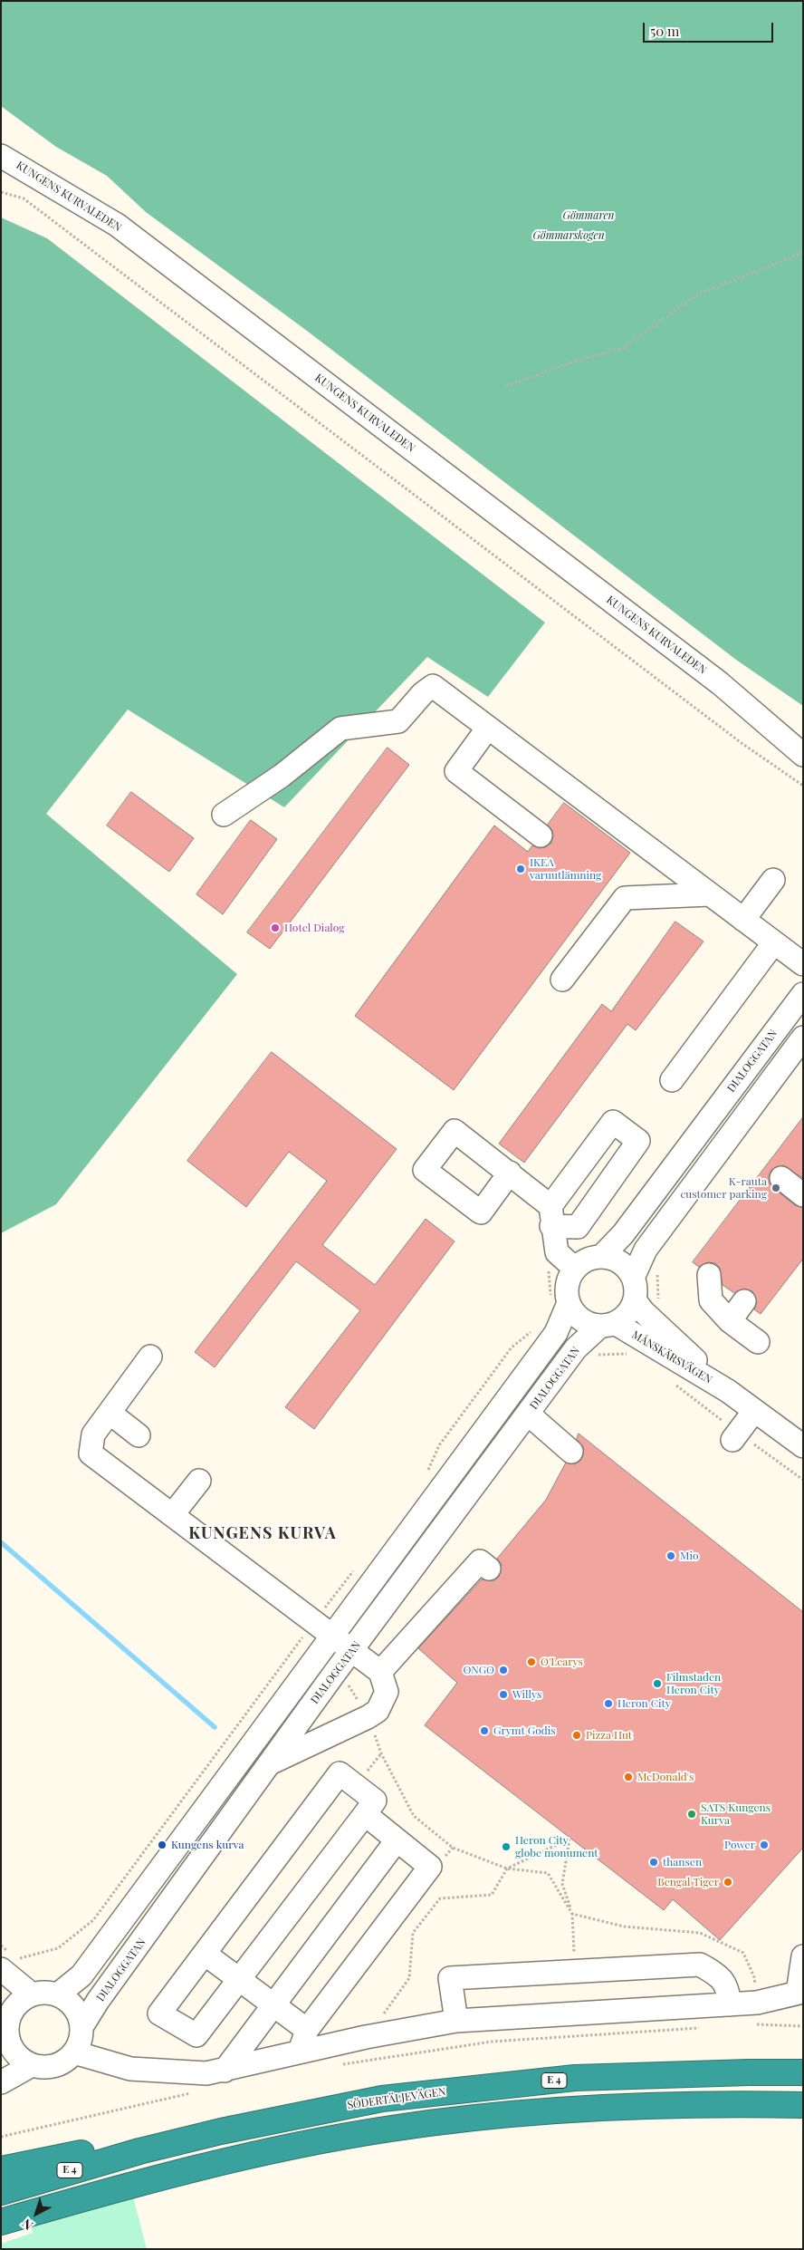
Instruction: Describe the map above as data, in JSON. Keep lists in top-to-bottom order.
{
  "streets": {
    "highway": ["E 4", "SÖDERTÄLJEVÄGEN"],
    "street": ["KUNGENS KURVALEDEN", "DIALOGGATAN", "MÅNSKÄRSVÄGEN"]
  },
  "crossings": [
    ["DIALOGGATAN", "MÅNSKÄRSVÄGEN"]
  ],
  "districts": ["KUNGENS KURVA"],
  "parks": ["Gömmaren", "Gömmarskogen"],
  "places": [
    "IKEA varuutlämning",
    "Hotel Dialog",
    "K-rauta customer parking",
    "Mio",
    "O'Learys",
    "ONGO",
    "Filmstaden Heron City",
    "Willys",
    "Heron City",
    "Grymt Godis",
    "Pizza Hut",
    "McDonald's",
    "SATS Kungens Kurva",
    "Kungens kurva",
    "Power",
    "Heron City globe monument",
    "thansen",
    "Bengal Tiger"
  ],
  "scale_bar": "50 m",
  "north": "bottom left"
}
